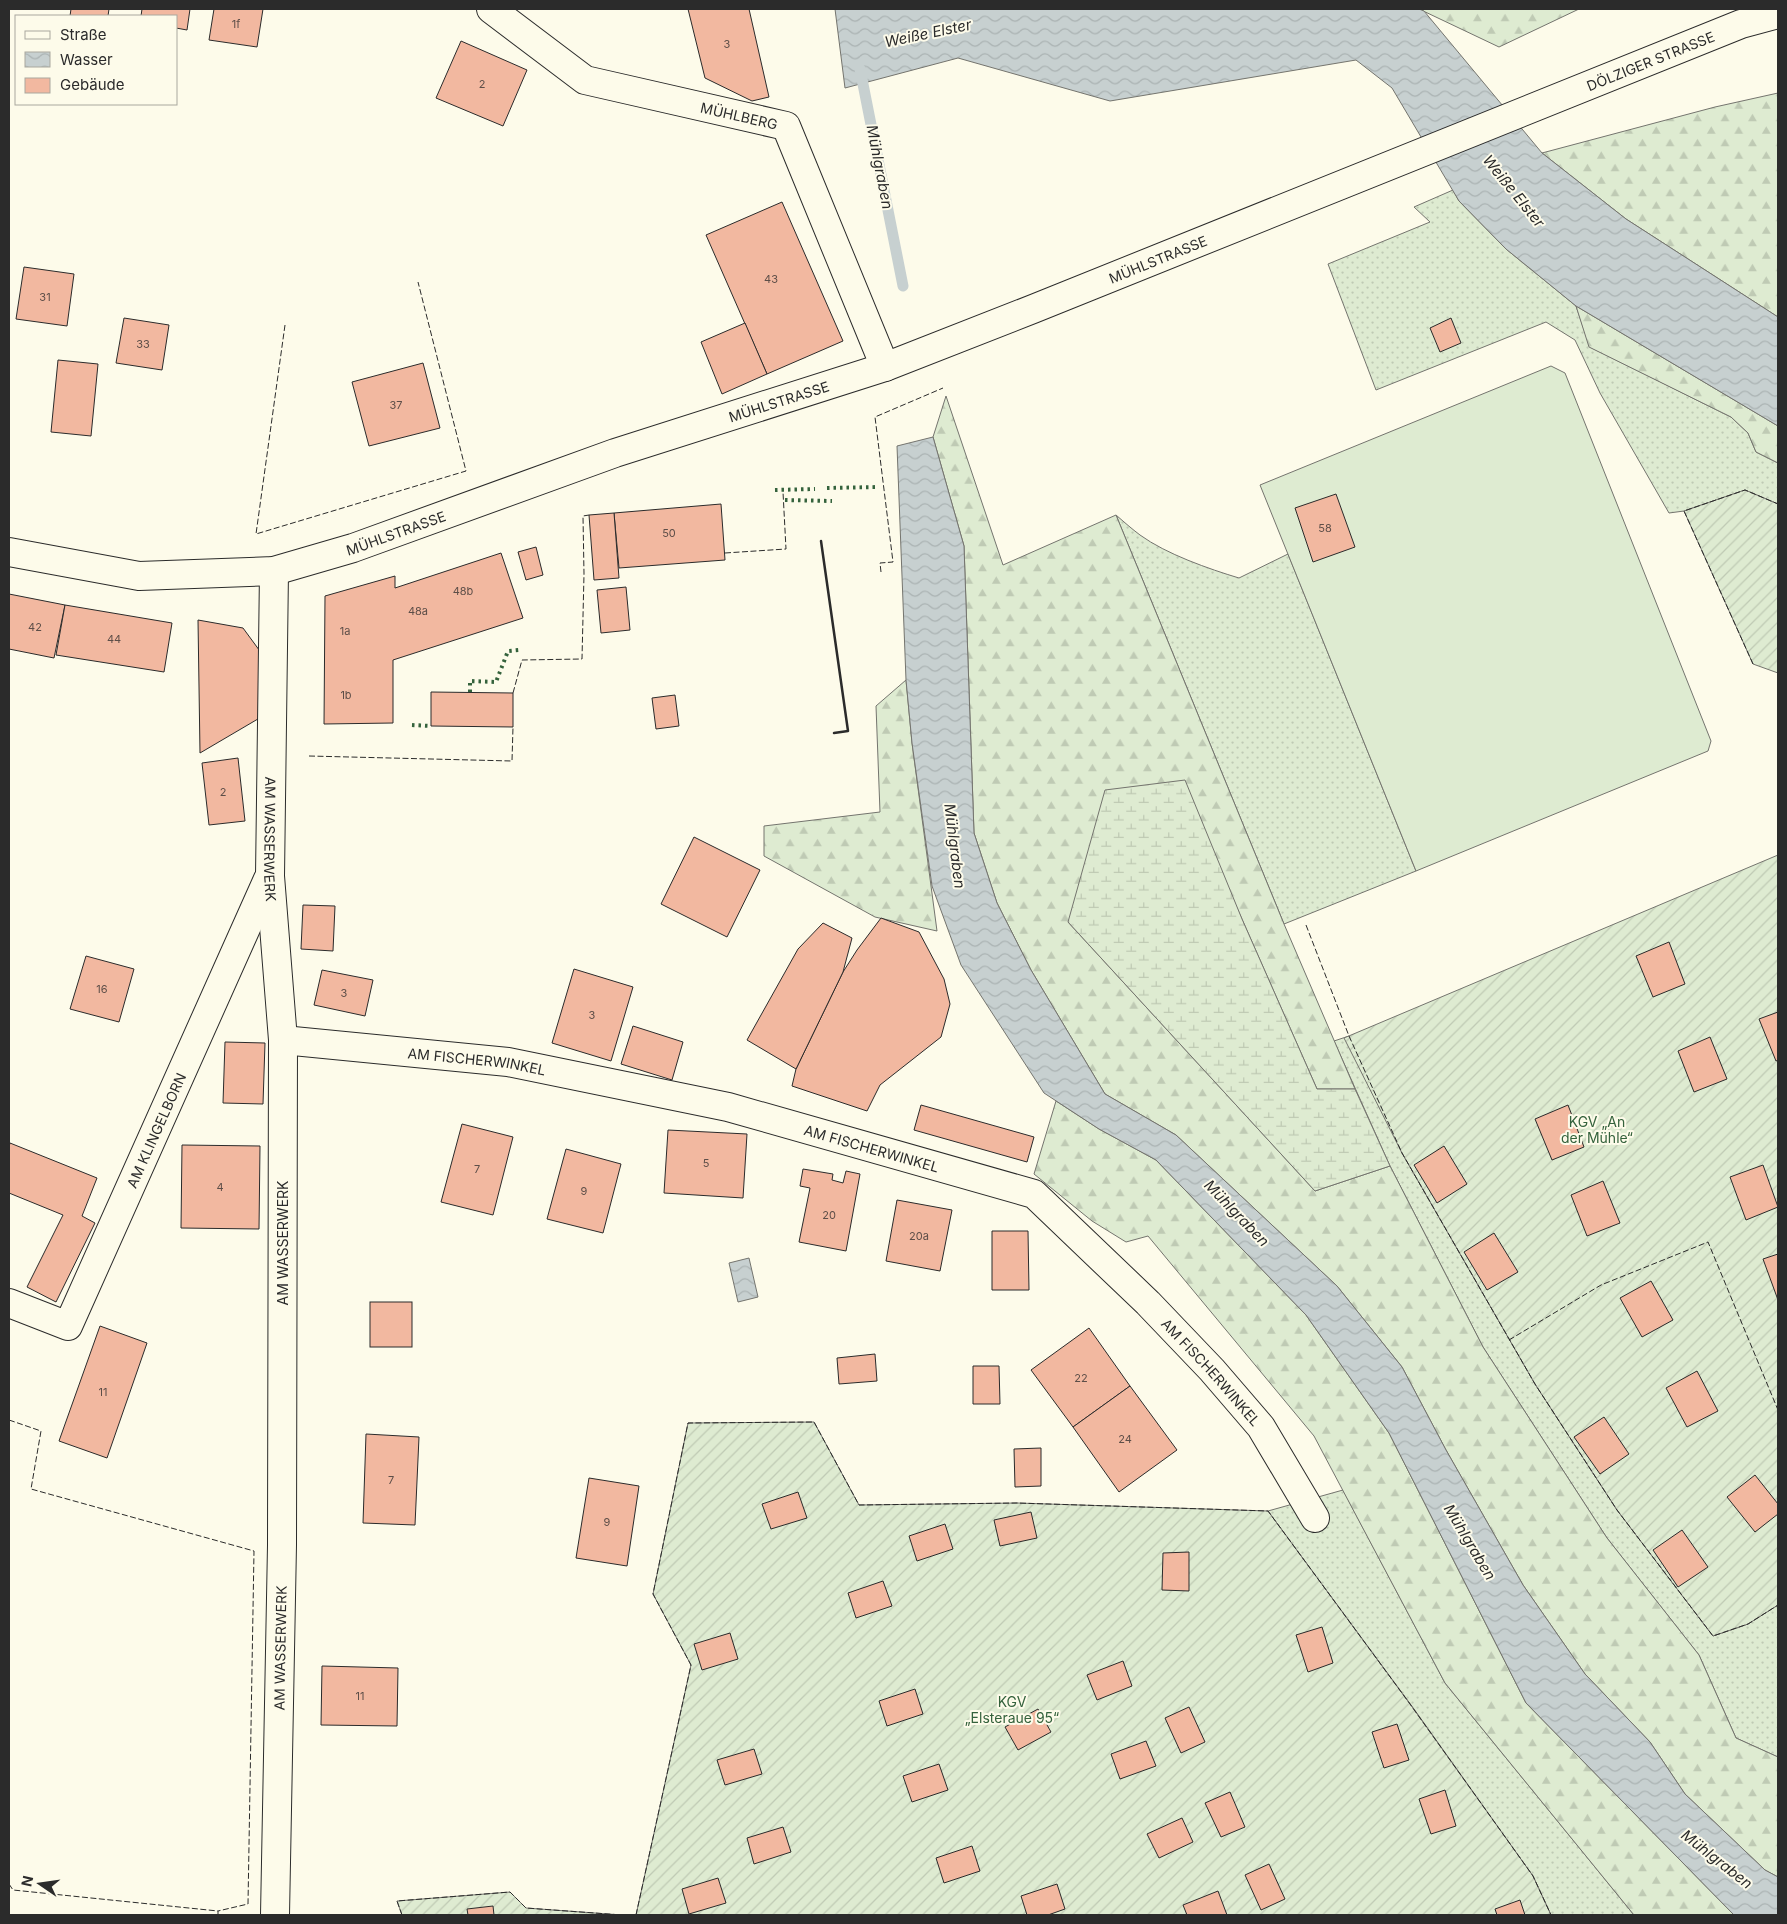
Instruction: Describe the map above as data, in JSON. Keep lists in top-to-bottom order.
{
  "streets": {
    "street": [
      "DÖLZIGER STRASSE",
      "MÜHLBERG",
      "MÜHLSTRASSE",
      "AM WASSERWERK",
      "AM FISCHERWINKEL",
      "AM KLINGELBORN"
    ]
  },
  "crossings": [
    ["DÖLZIGER STRASSE", "MÜHLSTRASSE"],
    ["MÜHLBERG", "MÜHLSTRASSE"],
    ["MÜHLSTRASSE", "AM WASSERWERK"],
    ["AM WASSERWERK", "AM FISCHERWINKEL"],
    ["AM WASSERWERK", "AM KLINGELBORN"]
  ],
  "water": ["Weiße Elster", "Mühlgraben"],
  "parks": ["KGV „An der Mühle“", "KGV „Elsteraue 95“"],
  "house_numbers": [
    "1f",
    "3",
    "2",
    "43",
    "31",
    "33",
    "37",
    "58",
    "50",
    "48b",
    "48a",
    "42",
    "1a",
    "44",
    "1b",
    "2",
    "16",
    "3",
    "3",
    "5",
    "7",
    "4",
    "9",
    "20",
    "20a",
    "22",
    "11",
    "24",
    "7",
    "9",
    "11"
  ],
  "legend": ["Straße", "Wasser", "Gebäude"],
  "north": "left"
}
